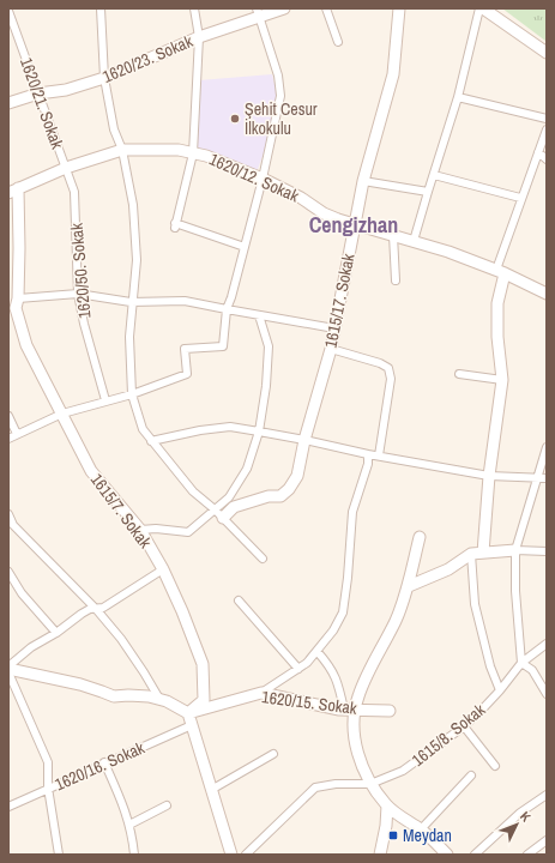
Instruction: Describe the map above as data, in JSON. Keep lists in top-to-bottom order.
{
  "streets": {
    "street": [
      "1620/23. Sokak",
      "1620/21. Sokak",
      "1620/12. Sokak",
      "1620/50. Sokak",
      "1615/17. Sokak",
      "1615/7. Sokak",
      "1620/15. Sokak",
      "1615/8. Sokak",
      "1620/16. Sokak"
    ]
  },
  "crossings": [
    ["1620/23. Sokak", "1620/21. Sokak"],
    ["1620/21. Sokak", "1620/12. Sokak"],
    ["1620/21. Sokak", "1620/50. Sokak"],
    ["1620/12. Sokak", "1620/50. Sokak"],
    ["1620/12. Sokak", "1615/17. Sokak"],
    ["1620/12. Sokak", "1615/7. Sokak"],
    ["1615/7. Sokak", "1620/15. Sokak"]
  ],
  "districts": ["Cengizhan"],
  "places": {
    "other": ["Şehit Cesur İlkokulu"],
    "transit": ["Meydan"]
  },
  "north": "top right"
}
